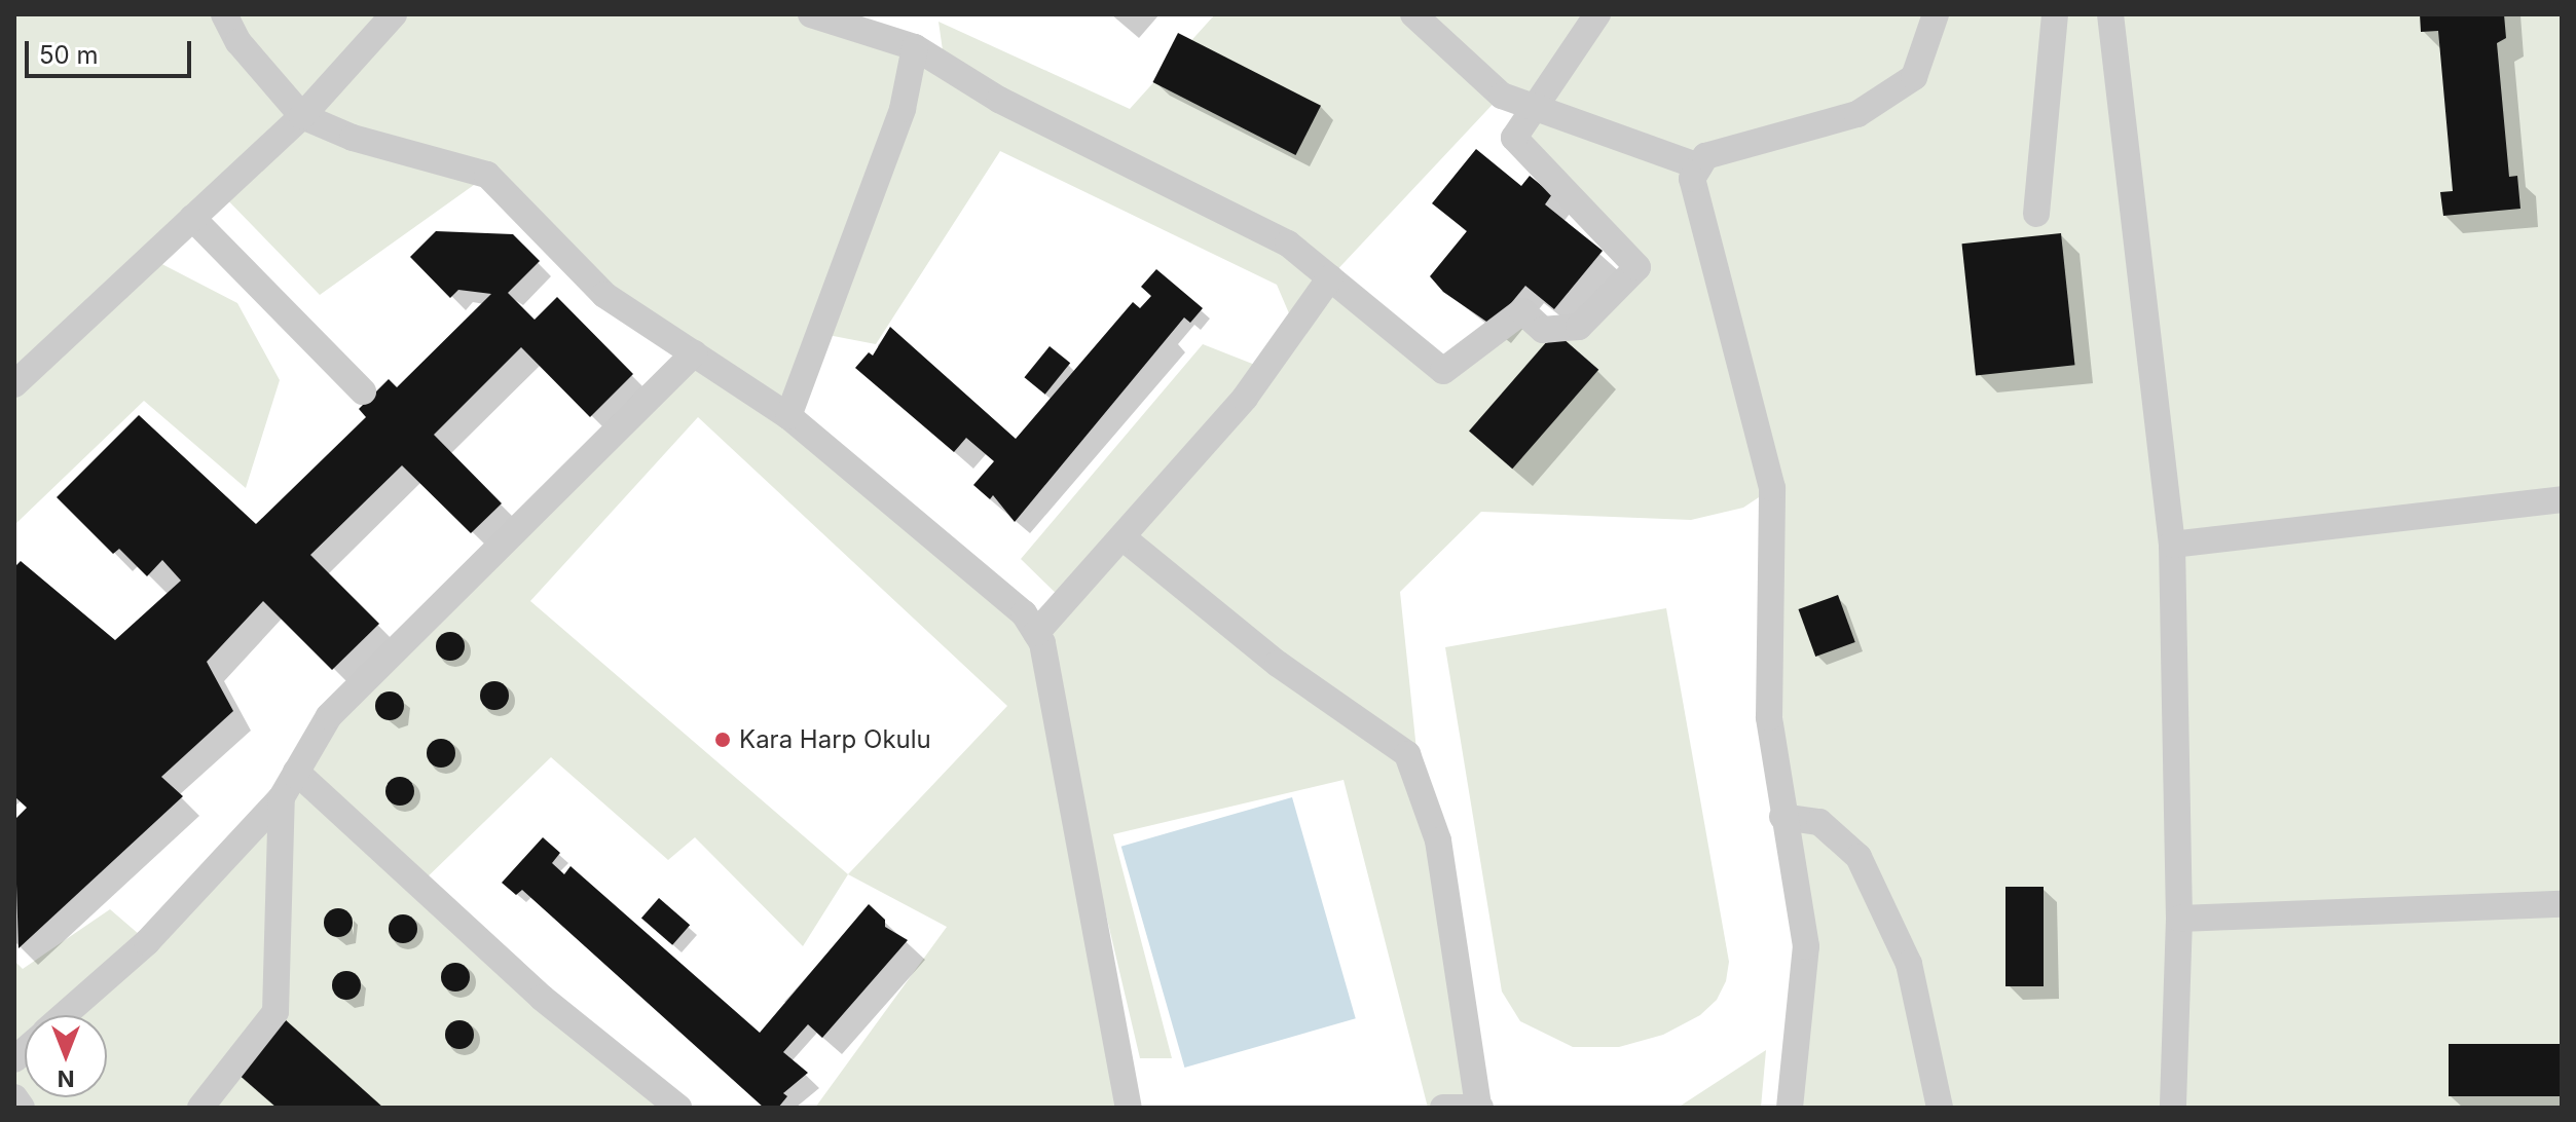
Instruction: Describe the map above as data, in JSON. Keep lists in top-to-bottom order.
{
  "places": ["Kara Harp Okulu"],
  "scale_bar": "50 m",
  "north": "bottom"
}
